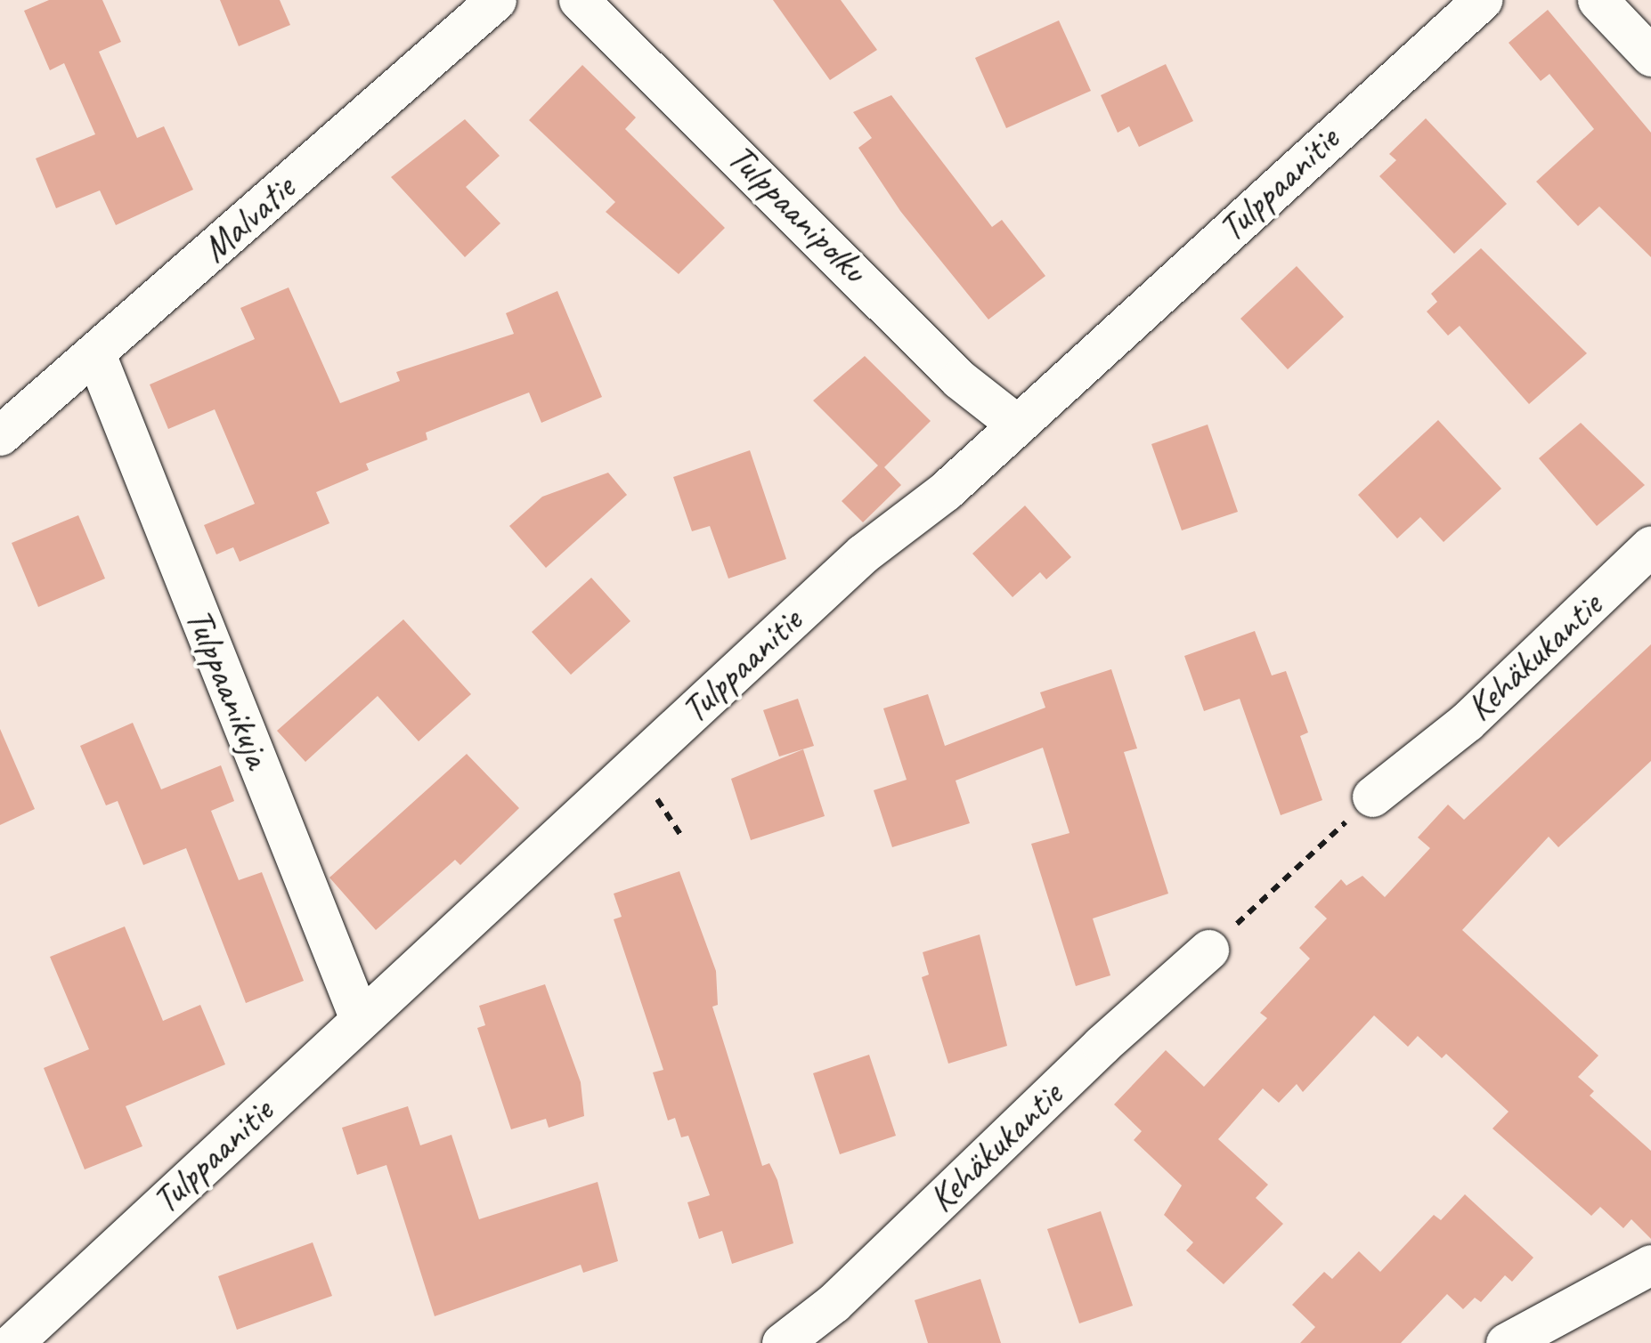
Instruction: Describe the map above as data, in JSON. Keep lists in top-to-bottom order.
{
  "streets": {
    "street": [
      "Tulppaanitie",
      "Tulppaanipolku",
      "Malvatie",
      "Kehäkukantie",
      "Tulppaanikuja"
    ]
  },
  "crossings": [
    ["Tulppaanitie", "Tulppaanipolku"],
    ["Tulppaanitie", "Tulppaanikuja"],
    ["Malvatie", "Tulppaanikuja"]
  ]
}
